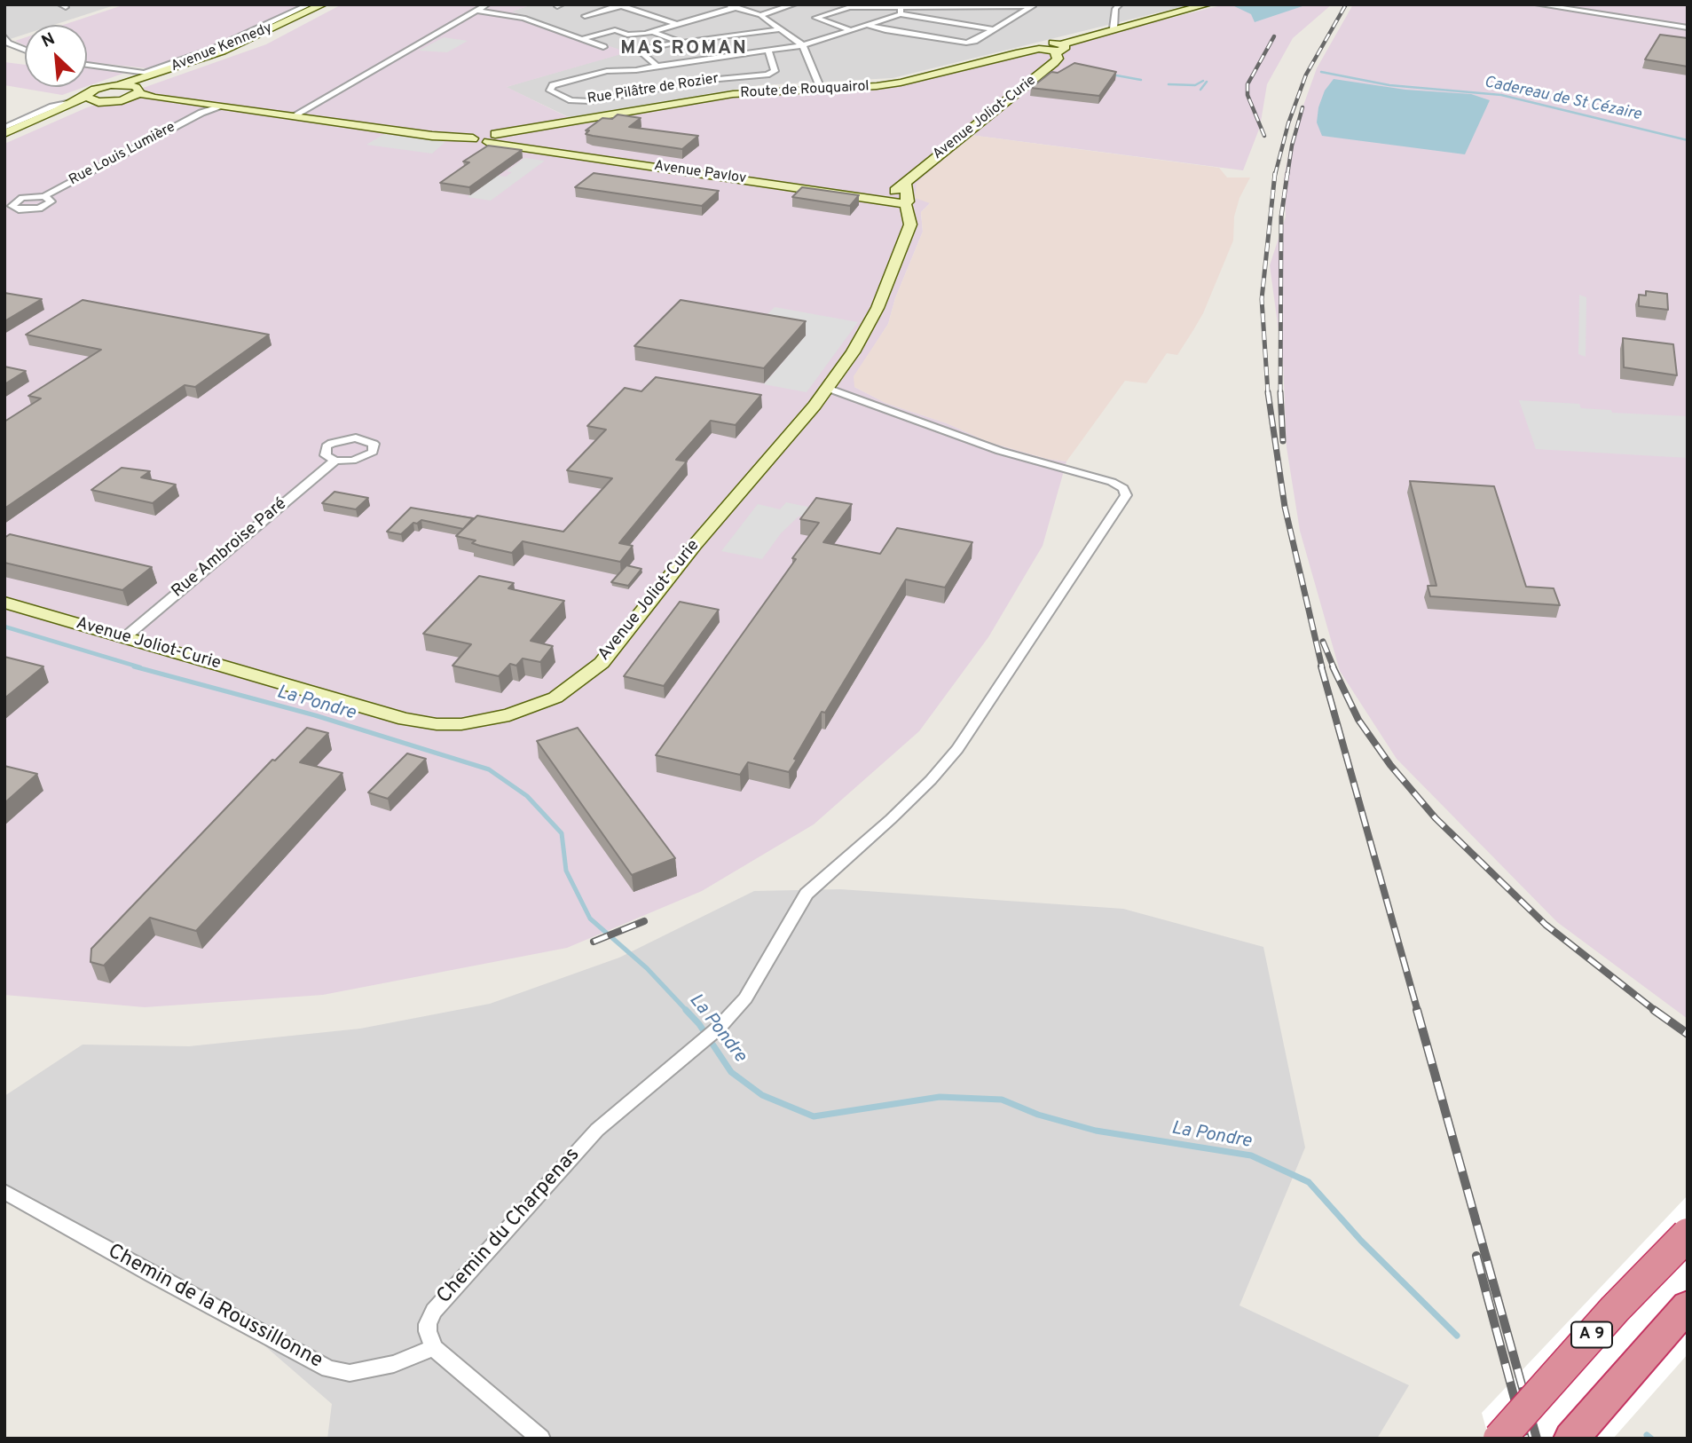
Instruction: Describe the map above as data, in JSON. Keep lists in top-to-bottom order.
{
  "streets": {
    "highway": ["A 9"],
    "street": [
      "Avenue Kennedy",
      "Rue Pilâtre de Rozier",
      "Route de Rouquairol",
      "Avenue Joliot-Curie",
      "Rue Louis Lumière",
      "Avenue Pavlov",
      "Rue Ambroise Paré",
      "Chemin du Charpenas",
      "Chemin de la Roussillonne"
    ]
  },
  "crossings": [
    ["Route de Rouquairol", "Avenue Joliot-Curie"],
    ["Route de Rouquairol", "Avenue Pavlov"],
    ["Avenue Joliot-Curie", "Avenue Pavlov"],
    ["Avenue Joliot-Curie", "Rue Ambroise Paré"],
    ["Avenue Joliot-Curie", "Chemin du Charpenas"],
    ["Chemin du Charpenas", "Chemin de la Roussillonne"]
  ],
  "districts": ["MAS ROMAN"],
  "water": ["Cadereau de St Cézaire", "La Pondre"],
  "north": "top left"
}
